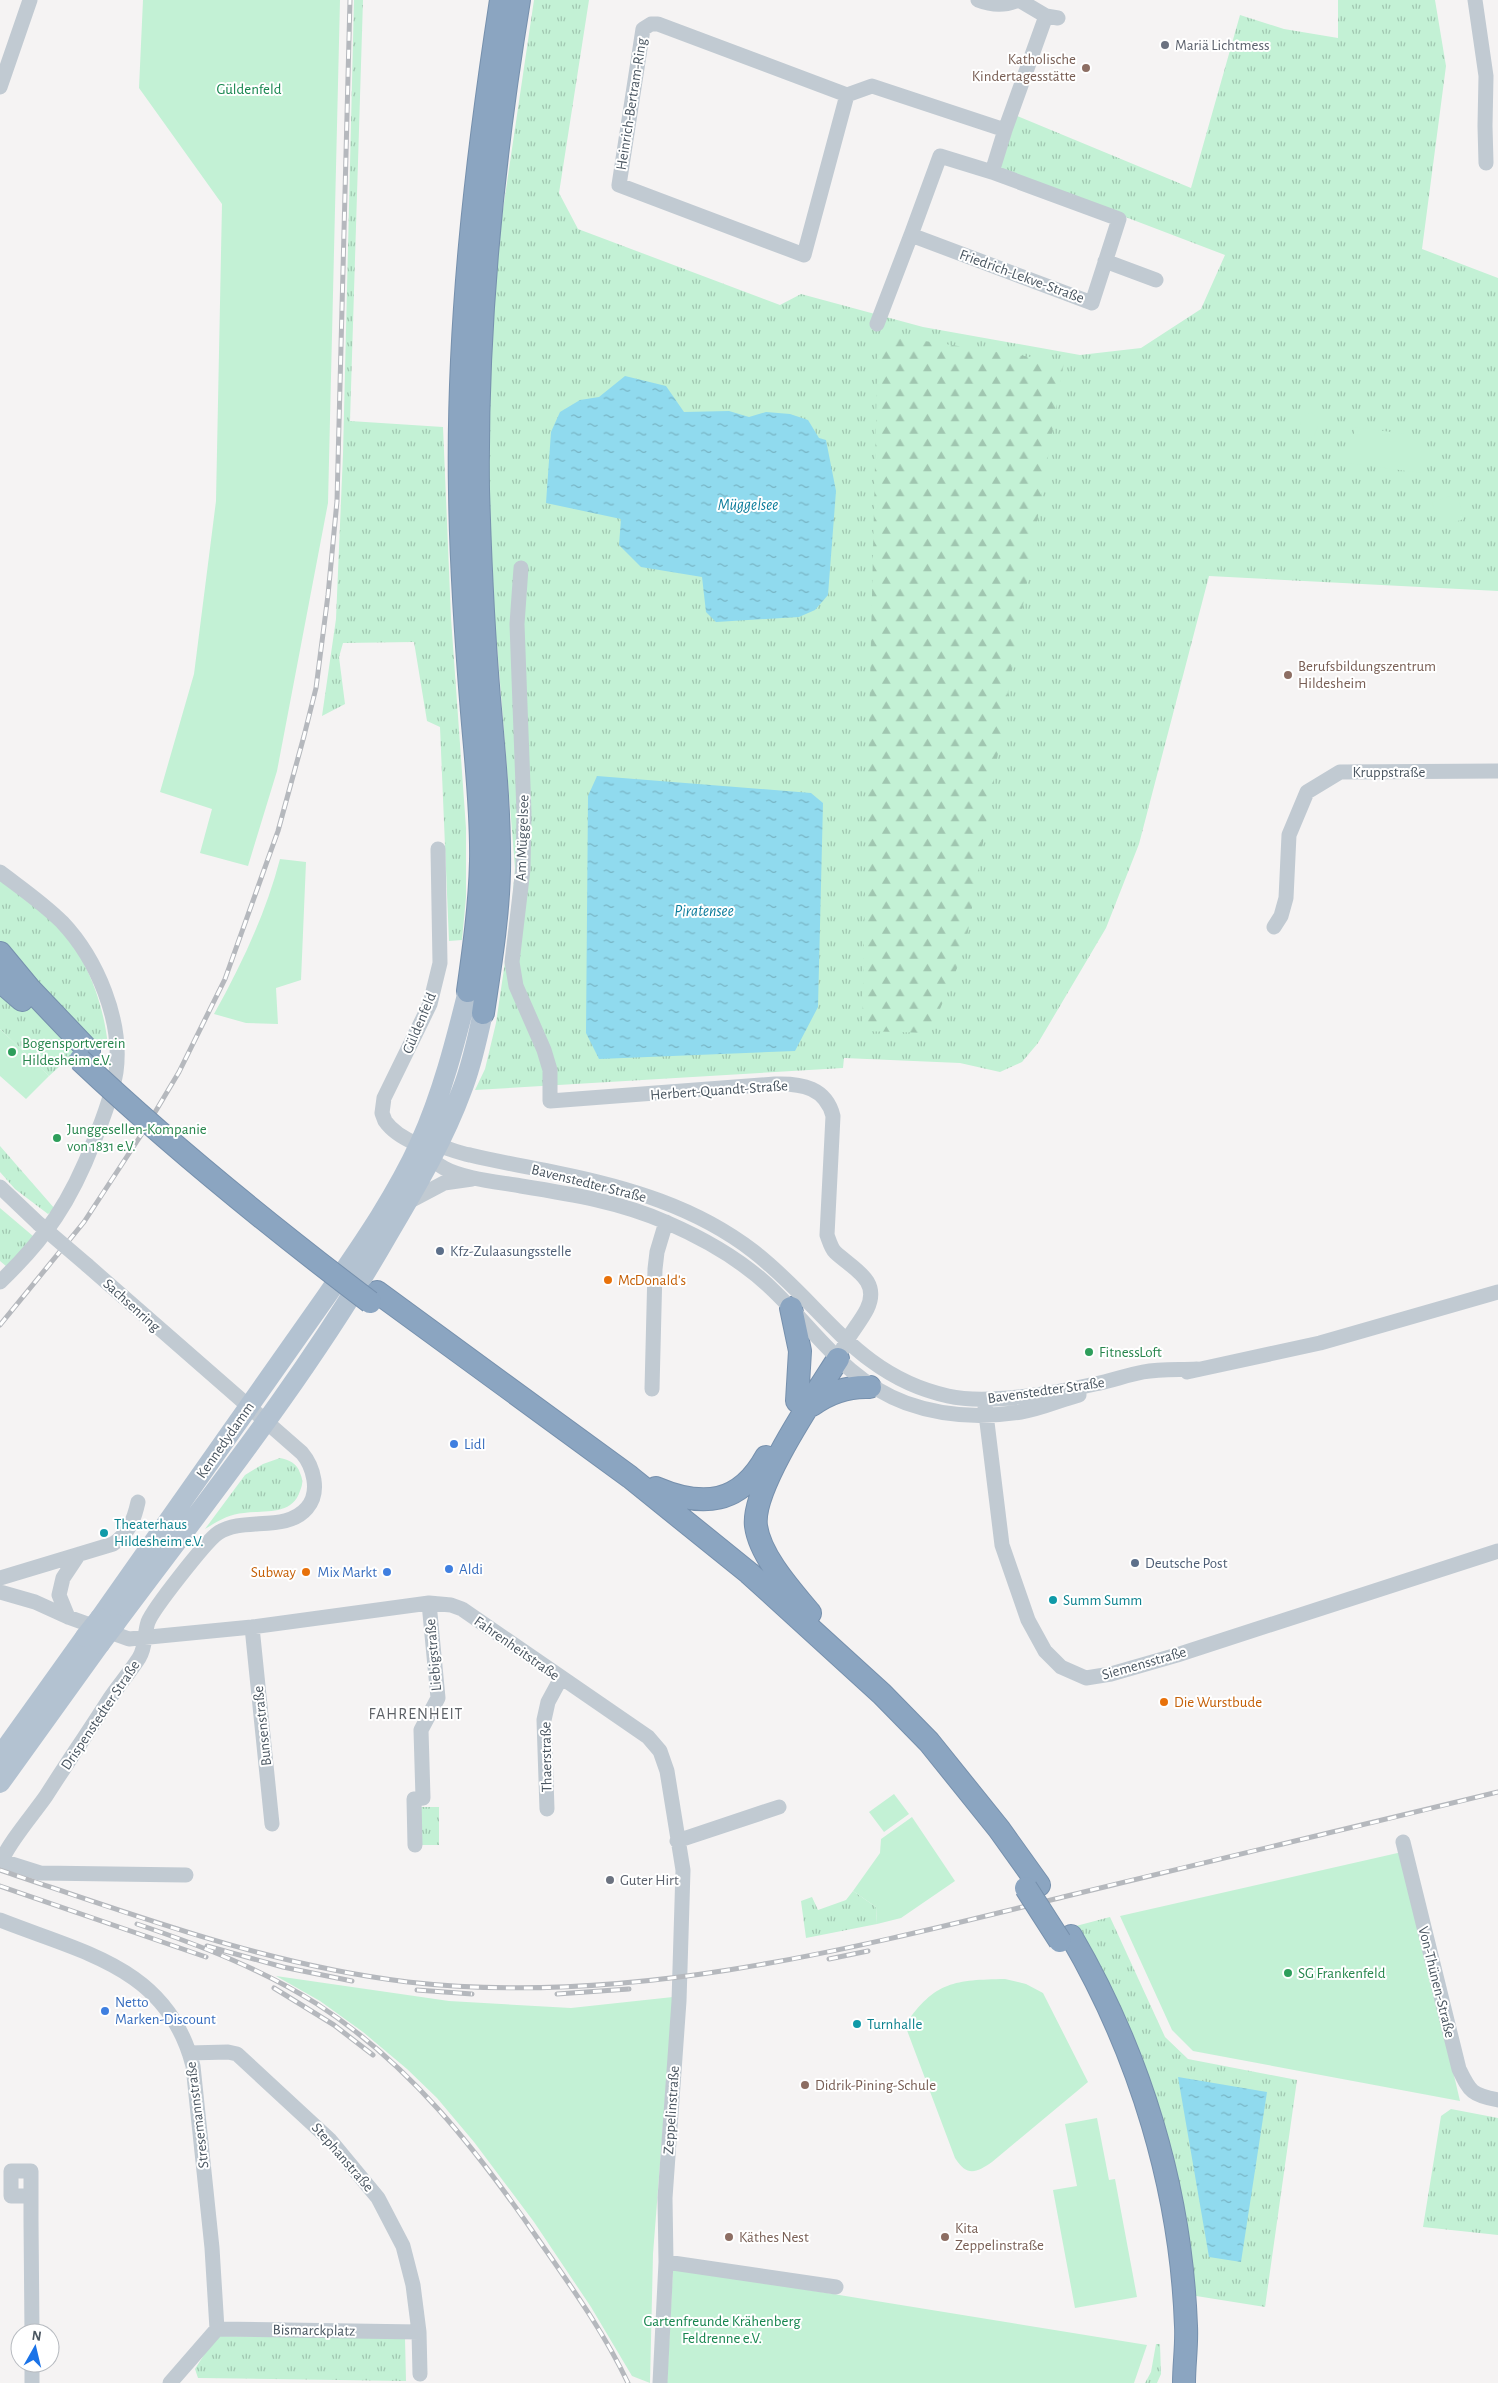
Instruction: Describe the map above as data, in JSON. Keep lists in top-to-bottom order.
{
  "streets": {
    "main road": ["Kennedydamm"],
    "street": [
      "Heinrich-Bertram-Ring",
      "Friedrich-Lekve-Straße",
      "Kruppstraße",
      "Am Müggelsee",
      "Güldenfeld",
      "Herbert-Quandt-Straße",
      "Bavenstedter Straße",
      "Sachsenring",
      "Fahrenheitstraße",
      "Liebigstraße",
      "Siemensstraße",
      "Drispenstedter Straße",
      "Bunsenstraße",
      "Thaerstraße",
      "Von-Thünen-Straße",
      "Zeppelinstraße",
      "Stresemannstraße",
      "Stephanstraße",
      "Bismarckplatz"
    ]
  },
  "crossings": [
    ["Am Müggelsee", "Herbert-Quandt-Straße"],
    ["Güldenfeld", "Bavenstedter Straße"],
    ["Güldenfeld", "Kennedydamm"],
    ["Herbert-Quandt-Straße", "Bavenstedter Straße"],
    ["Bavenstedter Straße", "Kennedydamm"],
    ["Bavenstedter Straße", "Siemensstraße"],
    ["Sachsenring", "Kennedydamm"],
    ["Sachsenring", "Drispenstedter Straße"],
    ["Kennedydamm", "Drispenstedter Straße"],
    ["Fahrenheitstraße", "Liebigstraße"],
    ["Fahrenheitstraße", "Drispenstedter Straße"],
    ["Fahrenheitstraße", "Bunsenstraße"],
    ["Fahrenheitstraße", "Thaerstraße"],
    ["Fahrenheitstraße", "Zeppelinstraße"],
    ["Stresemannstraße", "Stephanstraße"],
    ["Stresemannstraße", "Bismarckplatz"],
    ["Stephanstraße", "Bismarckplatz"]
  ],
  "districts": ["FAHRENHEIT"],
  "water": ["Müggelsee", "Piratensee"],
  "parks": ["Güldenfeld", "Gartenfreunde Krähenberg Feldrenne e.V."],
  "places": [
    "Mariä Lichtmess",
    "Katholische Kindertagesstätte",
    "Berufsbildungszentrum Hildesheim",
    "Bogensportverein Hildesheim e.V.",
    "Junggesellen-Kompanie von 1831 e.V.",
    "Kfz-Zulaasungsstelle",
    "McDonald's",
    "FitnessLoft",
    "Lidl",
    "Theaterhaus Hildesheim e.V.",
    "Deutsche Post",
    "Aldi",
    "Subway",
    "Mix Markt",
    "Summ Summ",
    "Die Wurstbude",
    "Guter Hirt",
    "SG Frankenfeld",
    "Netto Marken-Discount",
    "Turnhalle",
    "Didrik-Pining-Schule",
    "Käthes Nest",
    "Kita Zeppelinstraße"
  ],
  "north": "top"
}
